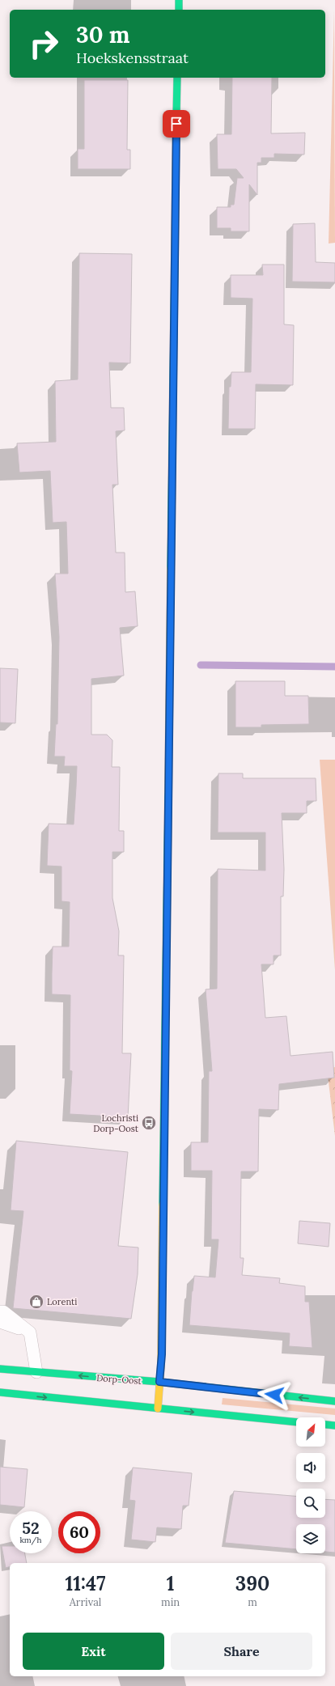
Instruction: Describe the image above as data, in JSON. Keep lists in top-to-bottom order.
{
  "streets": {
    "street": ["Dorp-Oost"]
  },
  "places": {
    "bus stop": ["Lochristi Dorp-Oost"],
    "shop": ["Lorenti"]
  },
  "north": "top right",
  "page": {
    "turn": ["30 m", "Hoekskensstraat"],
    "speed": "52 km/h",
    "limit": "60",
    "eta": [
      "11:47",
      "Arrival",
      "1",
      "min",
      "390",
      "m"
    ],
    "buttons": ["Exit", "Share"]
  }
}
